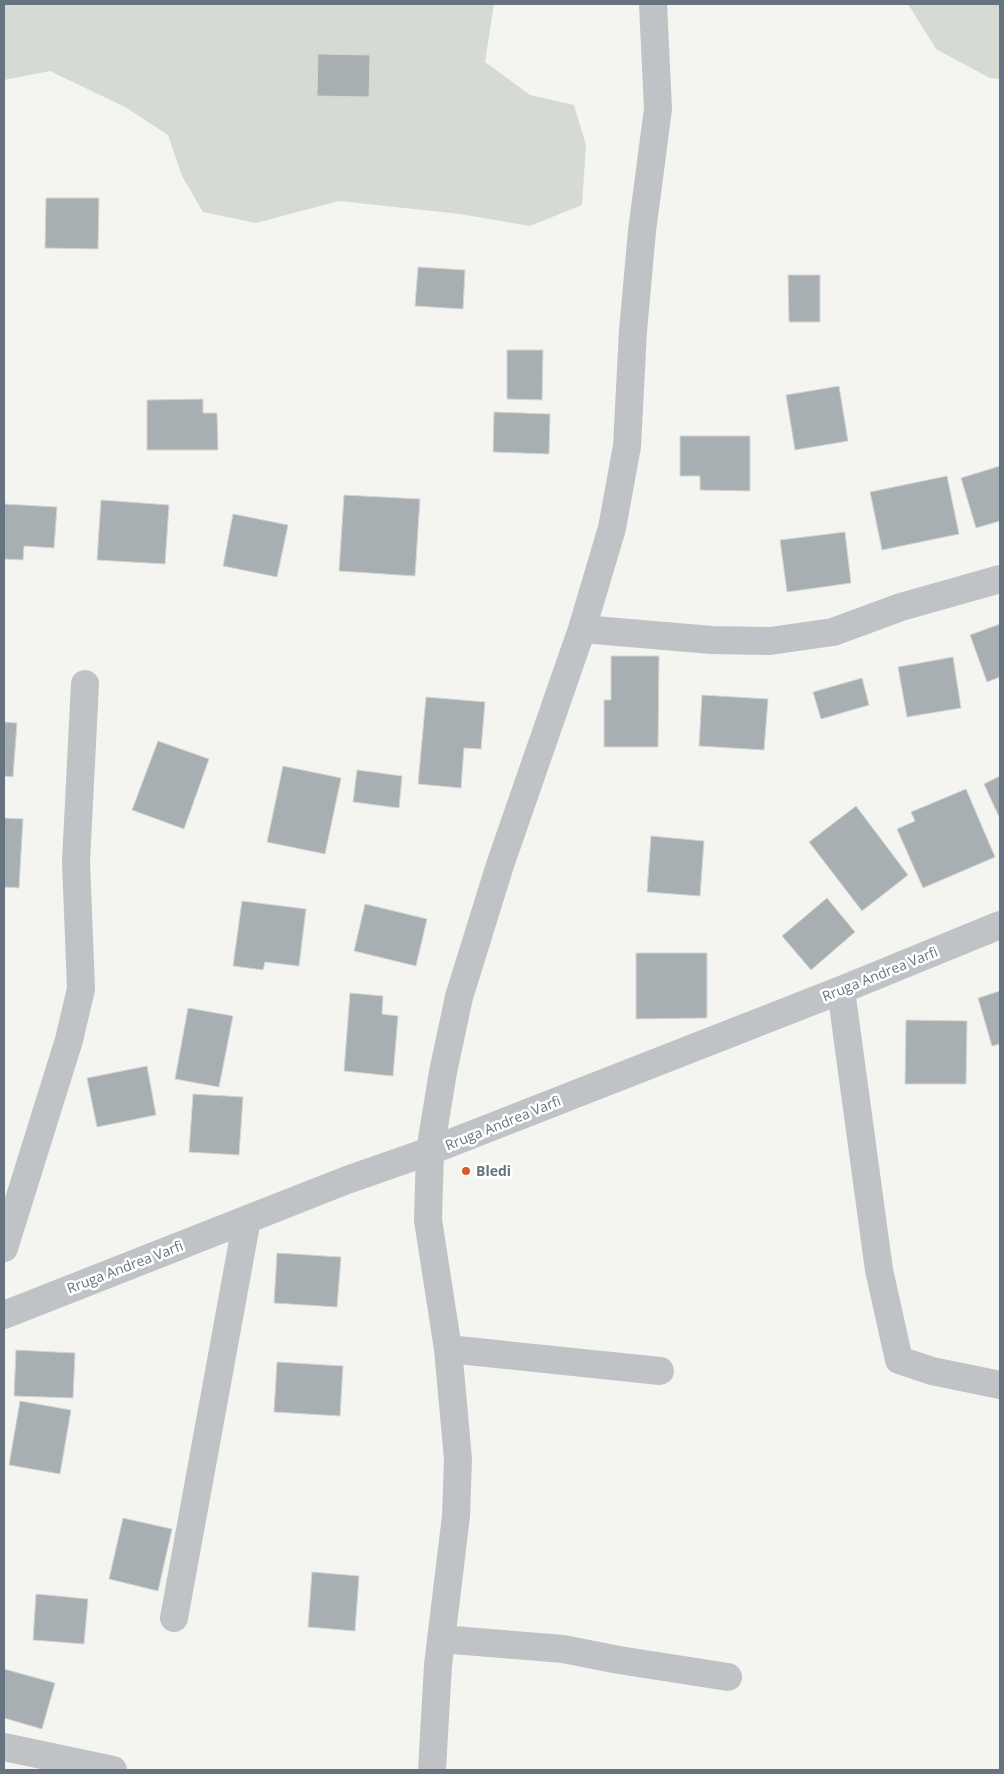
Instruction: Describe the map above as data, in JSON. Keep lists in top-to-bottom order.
{
  "streets": {
    "street": ["Rruga Andrea Varfi"]
  },
  "places": ["Bledi"]
}
